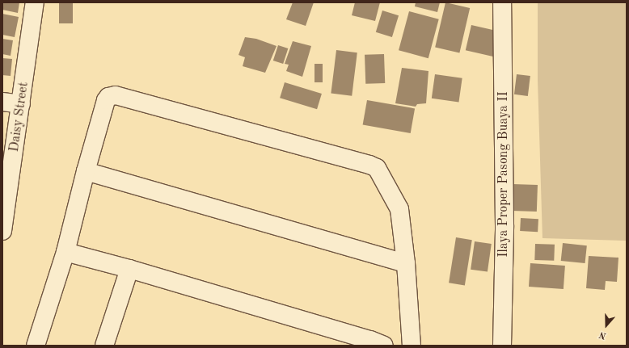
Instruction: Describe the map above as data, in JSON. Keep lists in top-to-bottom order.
{
  "streets": {
    "street": ["Daisy Street", "Ilaya Proper Pasong Buaya II"]
  },
  "north": "bottom"
}
